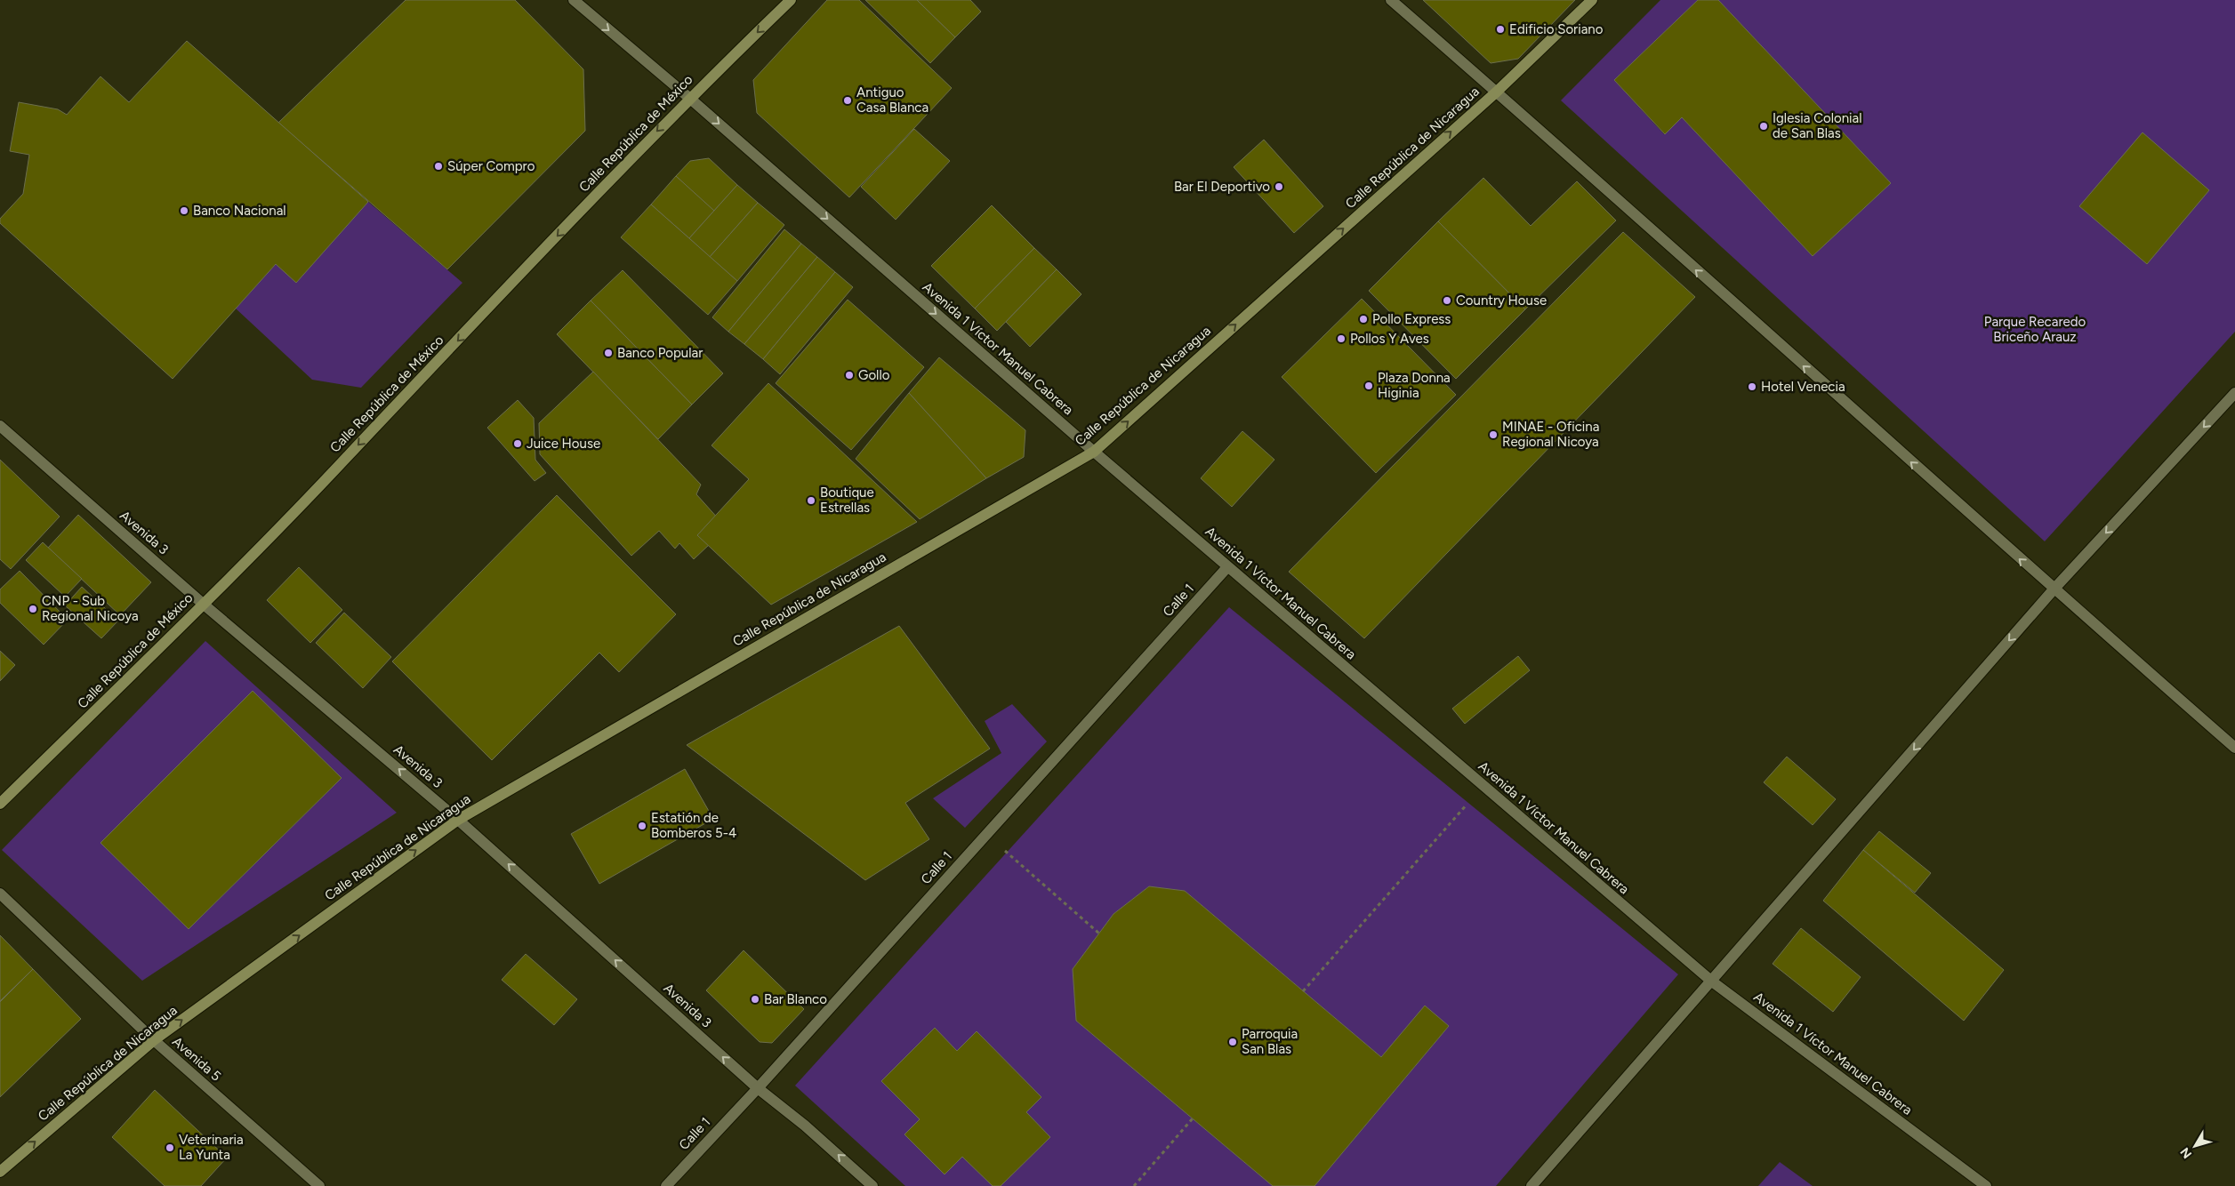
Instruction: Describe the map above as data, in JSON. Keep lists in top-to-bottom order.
{
  "streets": {
    "main road": ["Calle República de México", "Calle República de Nicaragua"],
    "street": [
      "Avenida 1 Víctor Manuel Cabrera",
      "Avenida 3",
      "Calle 1",
      "Avenida 5"
    ]
  },
  "crossings": [
    ["Calle República de México", "Avenida 1 Víctor Manuel Cabrera"],
    ["Calle República de México", "Avenida 3"],
    ["Calle República de Nicaragua", "Avenida 1 Víctor Manuel Cabrera"],
    ["Calle República de Nicaragua", "Avenida 3"],
    ["Calle República de Nicaragua", "Avenida 5"],
    ["Avenida 1 Víctor Manuel Cabrera", "Calle 1"],
    ["Avenida 3", "Calle 1"]
  ],
  "one_way": [
    "Calle República de México",
    "Calle República de Nicaragua",
    "Avenida 1 Víctor Manuel Cabrera",
    "Avenida 3"
  ],
  "parks": ["Parque Recaredo Briceño Arauz"],
  "places": [
    "Edificio Soriano",
    "Antiguo Casa Blanca",
    "Iglesia Colonial de San Blas",
    "Súper Compro",
    "Bar El Deportivo",
    "Banco Nacional",
    "Country House",
    "Pollo Express",
    "Pollos Y Aves",
    "Banco Popular",
    "Gollo",
    "Plaza Donna Higinia",
    "Hotel Venecia",
    "MINAE - Oficina Regional Nicoya",
    "Juice House",
    "Boutique Estrellas",
    "CNP - Sub Regional Nicoya",
    "Estatión de Bomberos 5-4",
    "Bar Blanco",
    "Parroquia San Blas",
    "Veterinaria La Yunta"
  ],
  "north": "bottom left"
}
